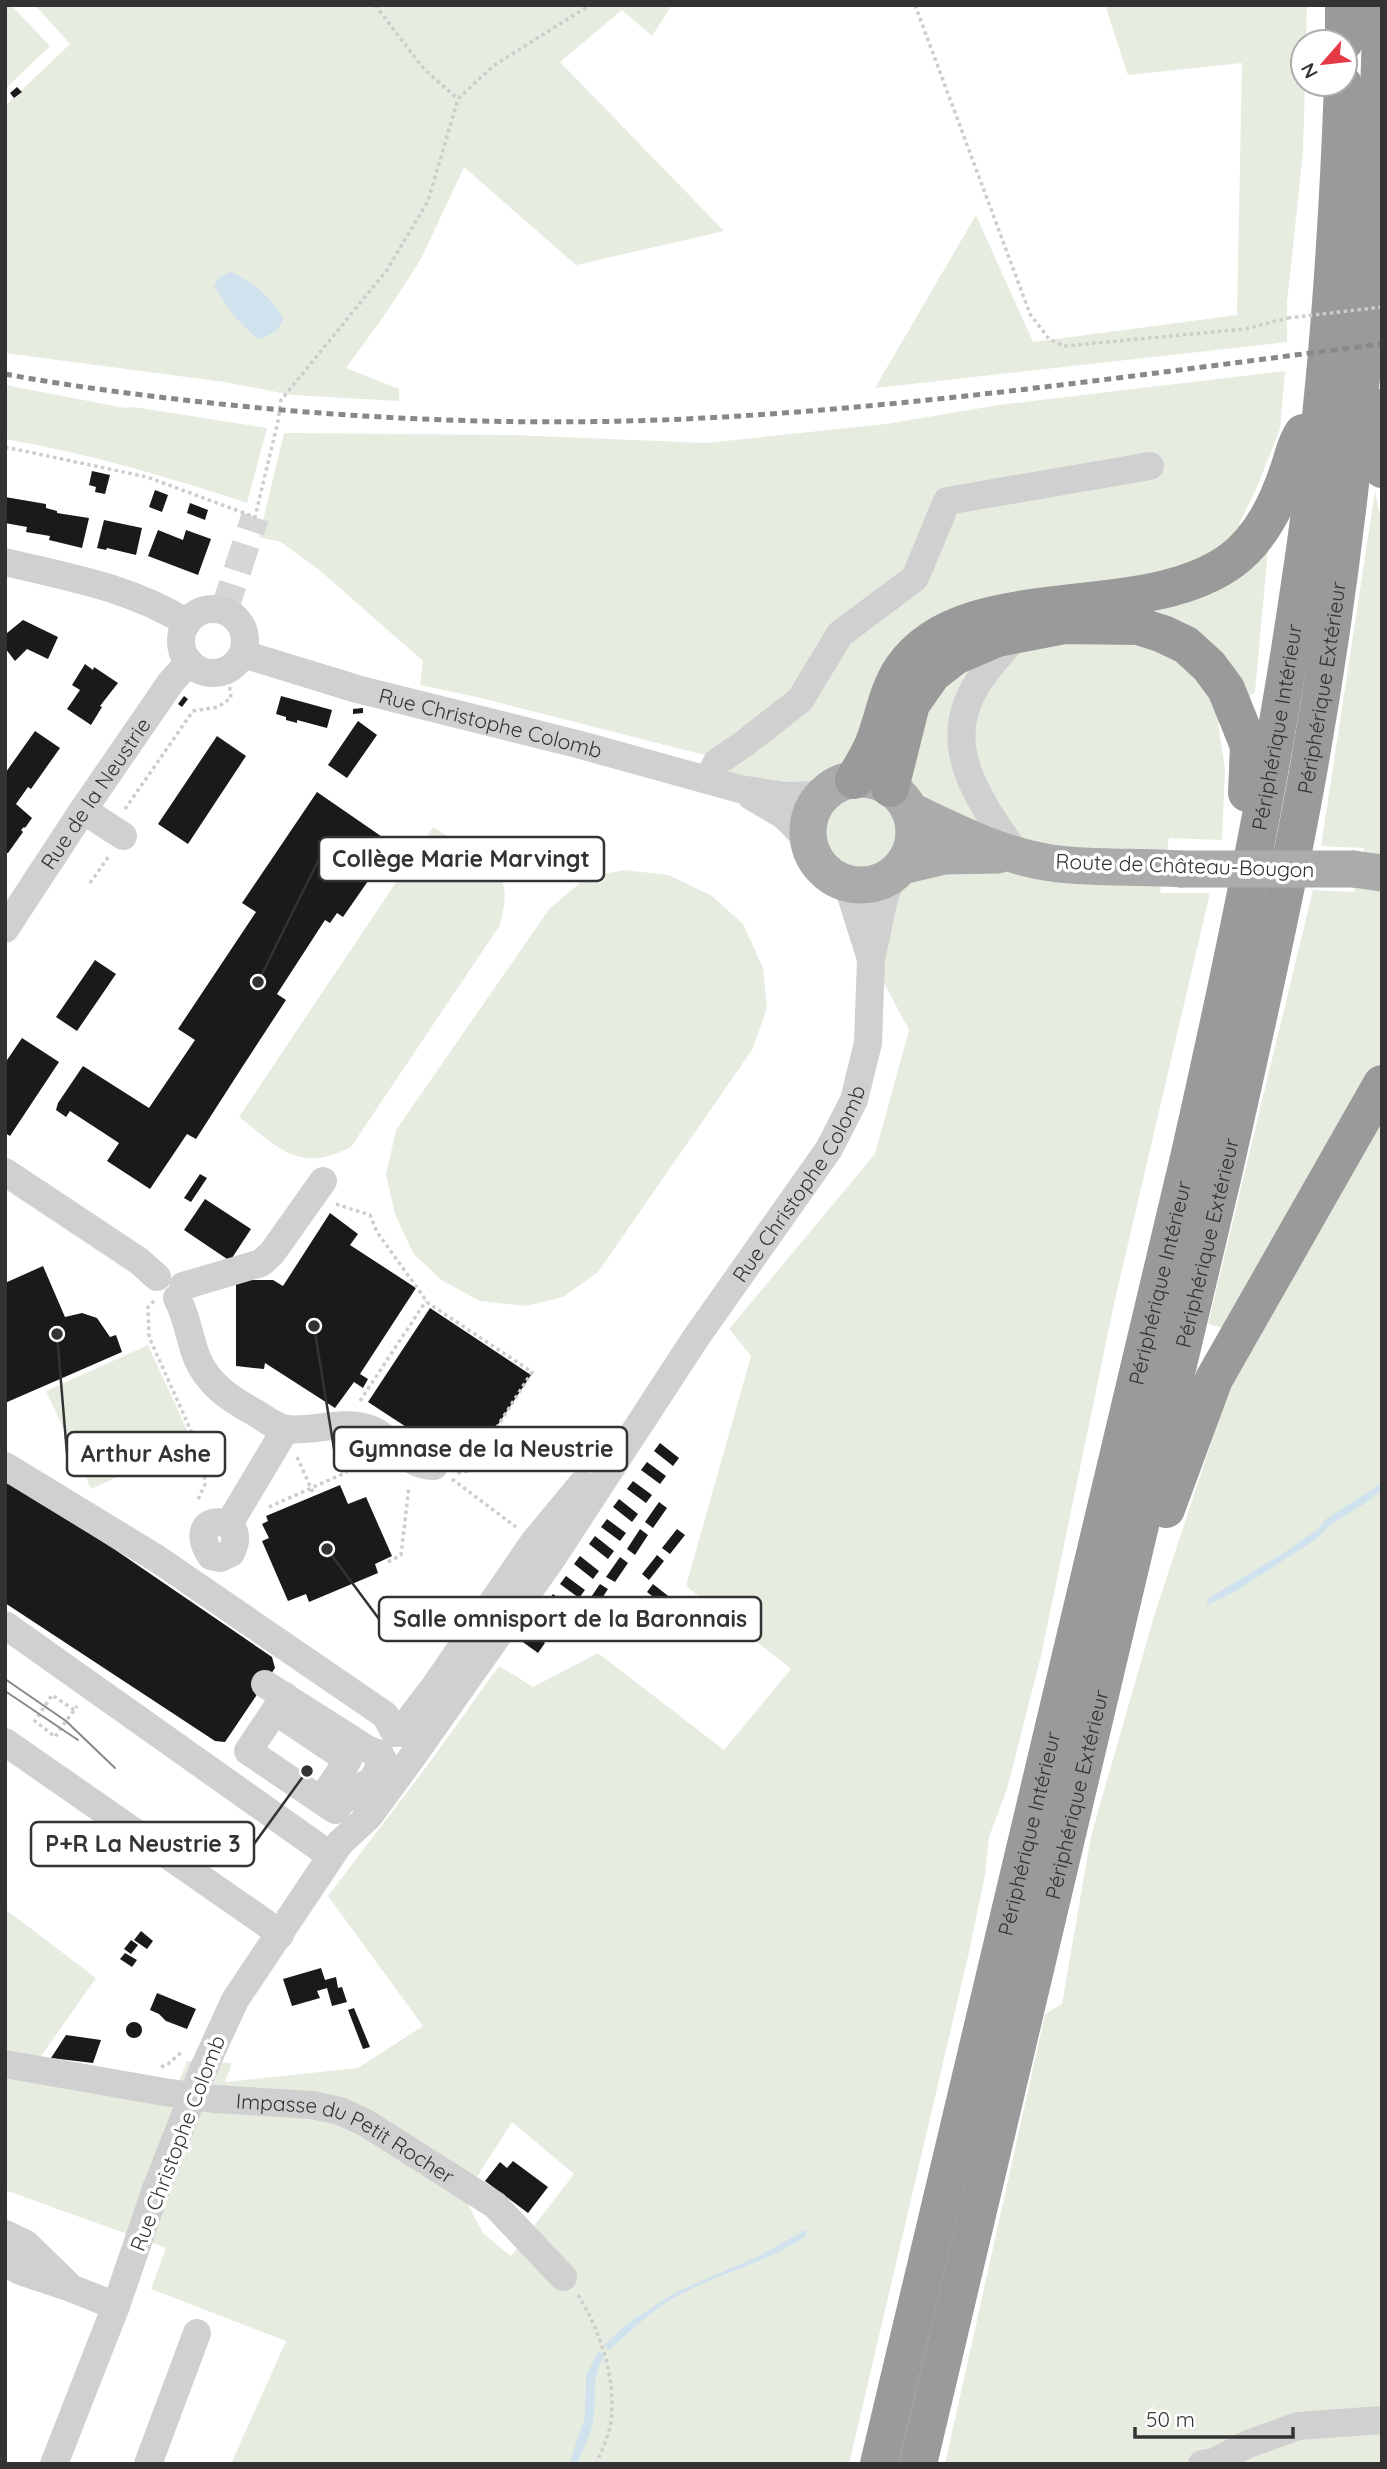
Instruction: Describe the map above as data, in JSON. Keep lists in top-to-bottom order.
{
  "streets": {
    "highway": ["Périphérique Extérieur", "Périphérique Intérieur"],
    "main road": ["Route de Château-Bougon"],
    "street": ["Rue Christophe Colomb", "Rue de la Neustrie", "Impasse du Petit Rocher"]
  },
  "crossings": [
    ["Rue Christophe Colomb", "Rue de la Neustrie"],
    ["Rue Christophe Colomb", "Route de Château-Bougon"]
  ],
  "places": [
    "Collège Marie Marvingt",
    "Gymnase de la Neustrie",
    "Arthur Ashe",
    "Salle omnisport de la Baronnais",
    "P+R La Neustrie 3"
  ],
  "scale_bar": "50 m",
  "north": "bottom left"
}
